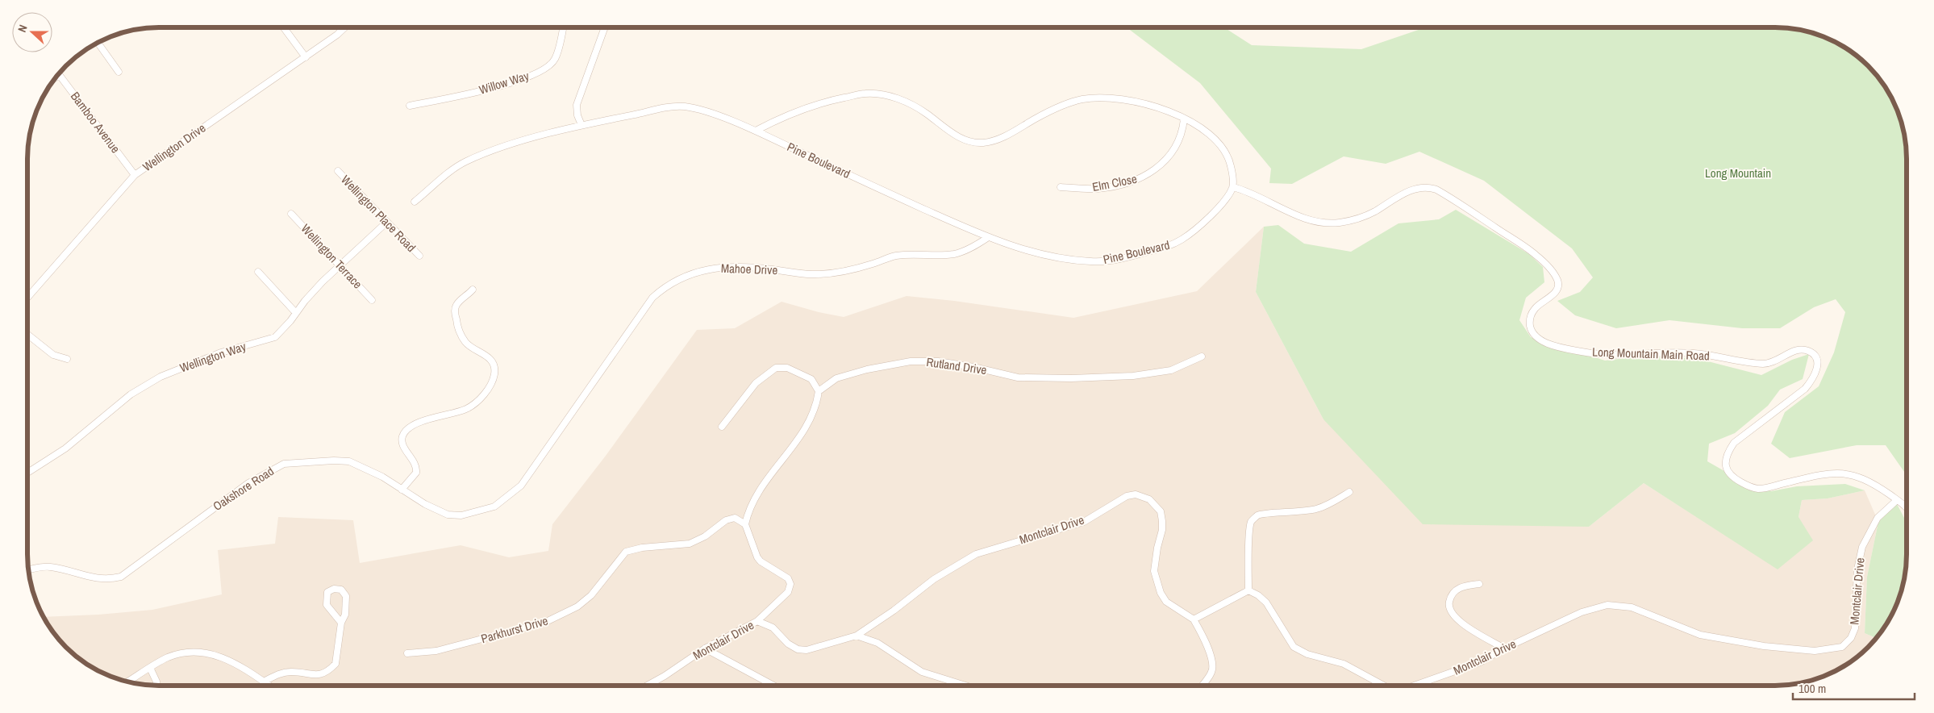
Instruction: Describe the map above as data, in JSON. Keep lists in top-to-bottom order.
{
  "streets": {
    "street": [
      "Willow Way",
      "Bamboo Avenue",
      "Wellington Drive",
      "Pine Boulevard",
      "Elm Close",
      "Wellington Place Road",
      "Wellington Terrace",
      "Mahoe Drive",
      "Long Mountain Main Road",
      "Wellington Way",
      "Rutland Drive",
      "Oakshore Road",
      "Montclair Drive",
      "Parkhurst Drive"
    ]
  },
  "crossings": [
    ["Bamboo Avenue", "Wellington Drive"],
    ["Pine Boulevard", "Mahoe Drive"],
    ["Pine Boulevard", "Long Mountain Main Road"],
    ["Wellington Place Road", "Wellington Way"],
    ["Wellington Terrace", "Wellington Way"],
    ["Mahoe Drive", "Oakshore Road"],
    ["Long Mountain Main Road", "Montclair Drive"]
  ],
  "parks": ["Long Mountain"],
  "scale_bar": "100 m",
  "north": "left"
}
